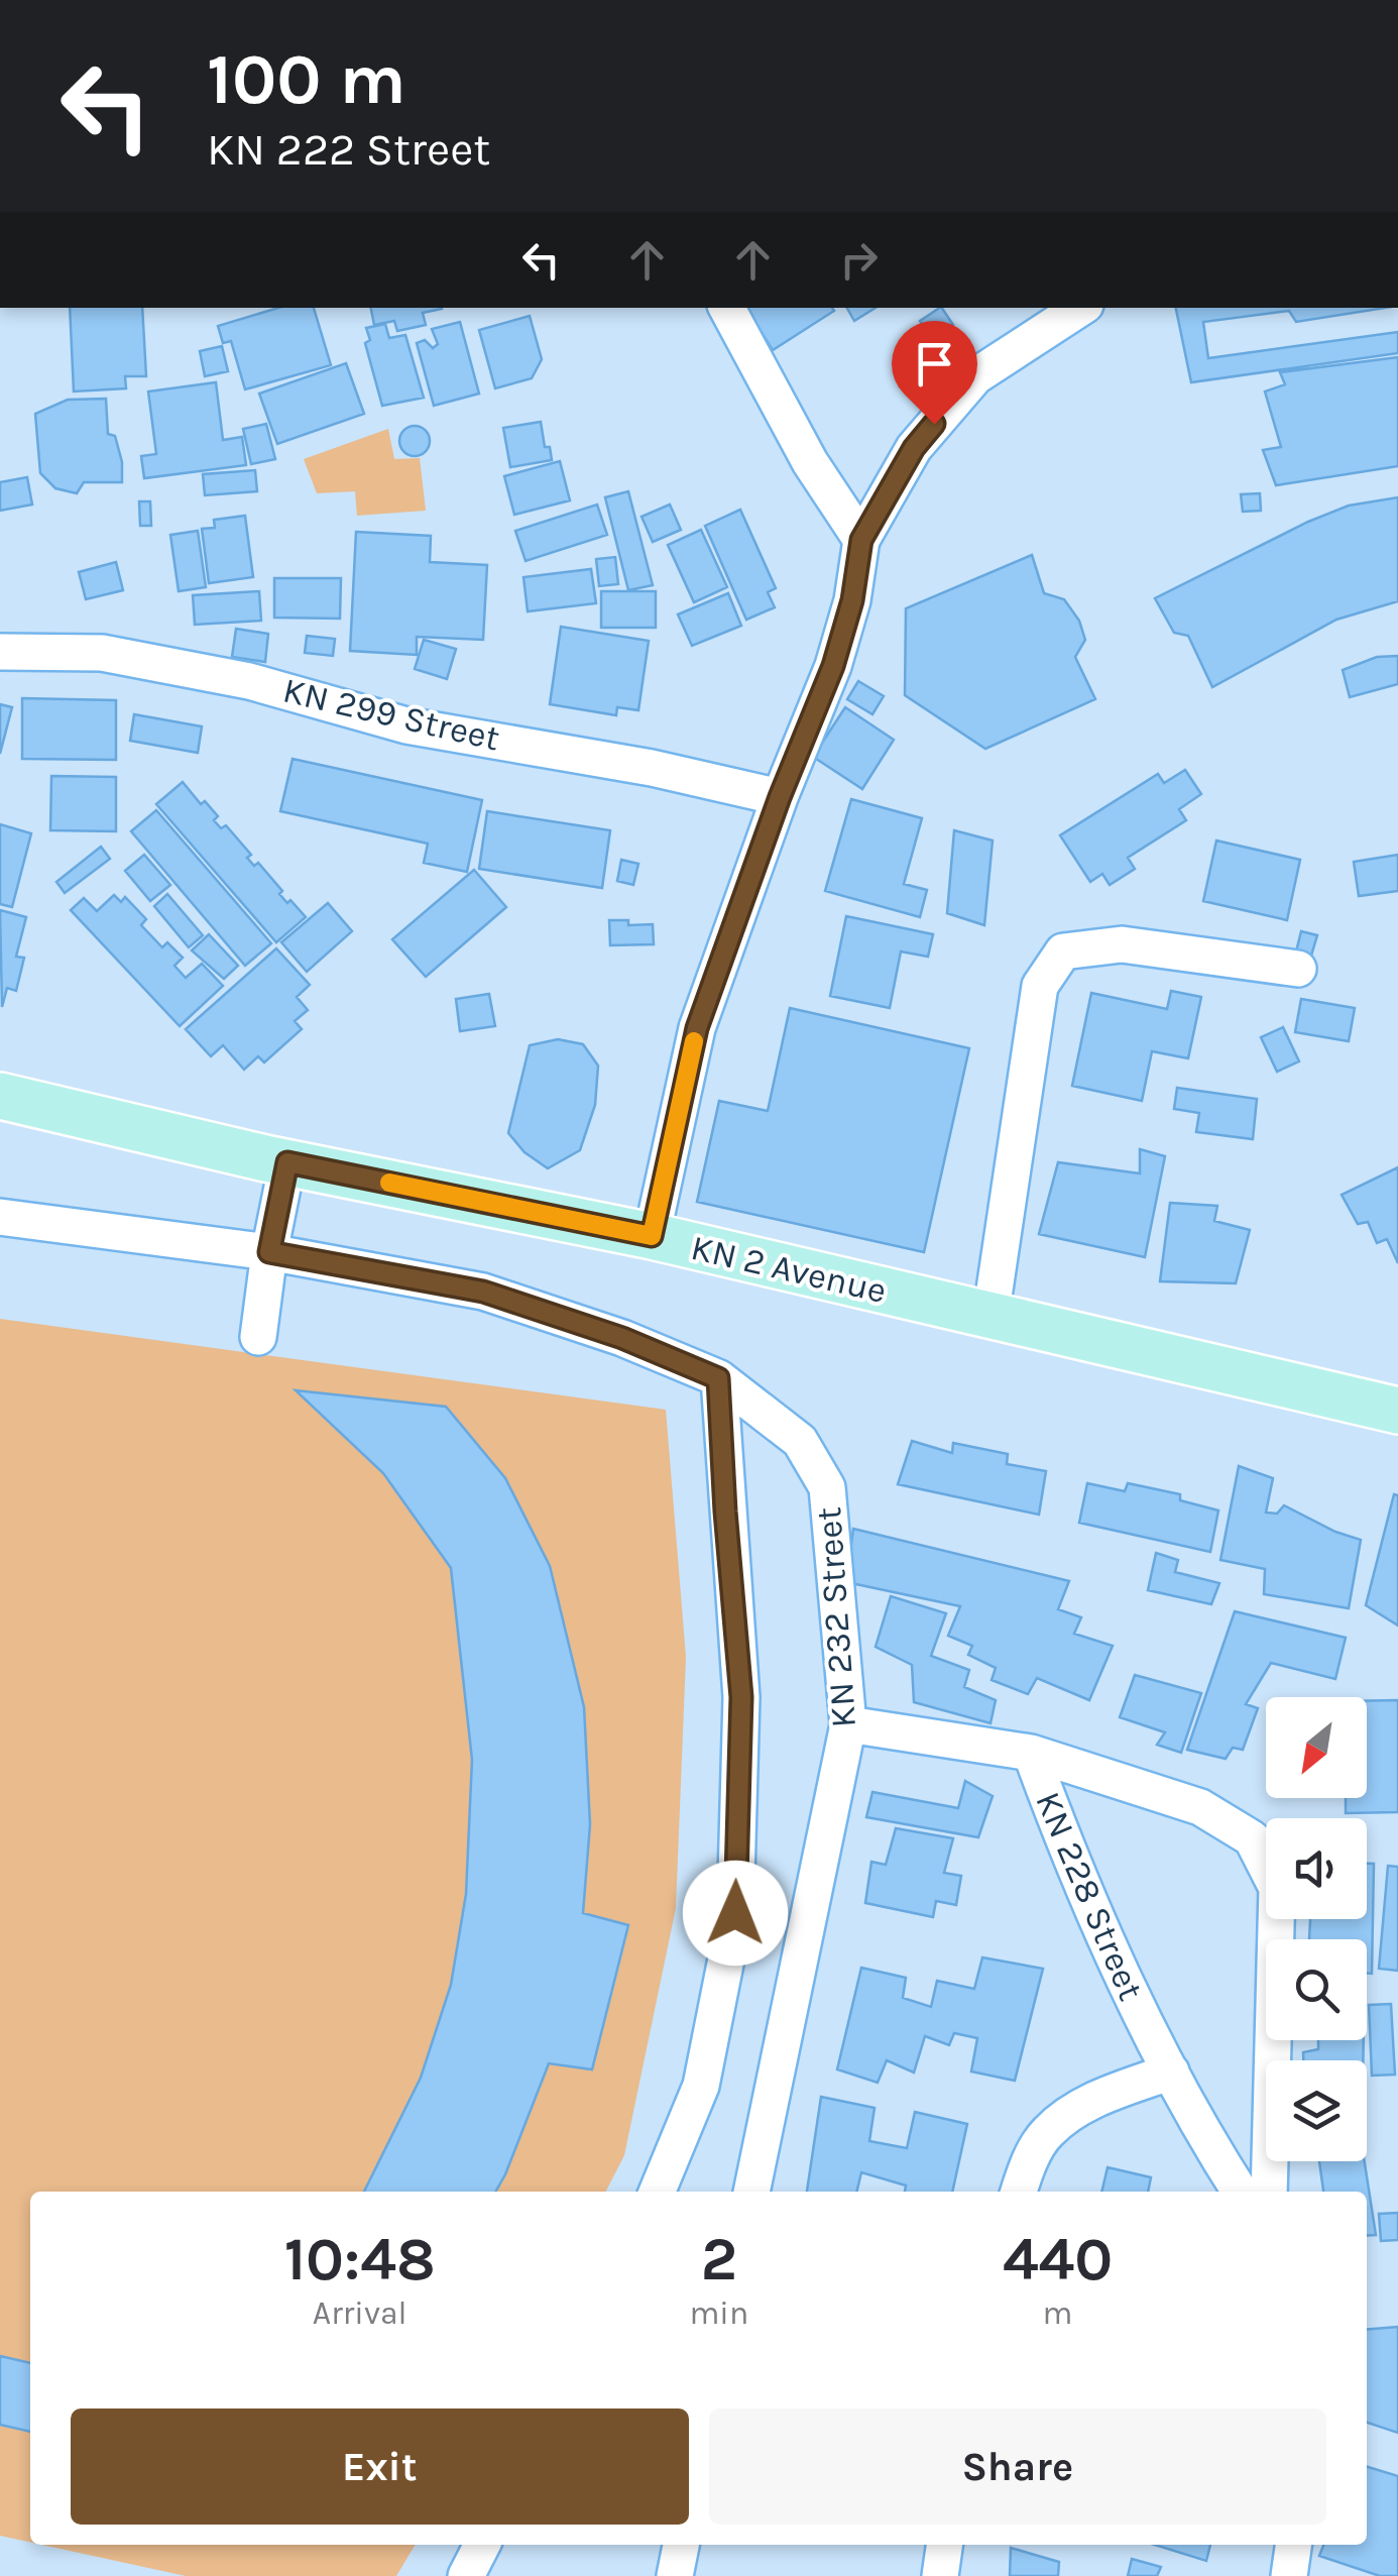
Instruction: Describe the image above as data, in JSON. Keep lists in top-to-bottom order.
{
  "streets": {
    "main road": ["KN 2 Avenue"],
    "street": ["KN 299 Street", "KN 232 Street", "KN 228 Street"]
  },
  "crossings": [
    ["KN 232 Street", "KN 228 Street"]
  ],
  "north": "bottom left",
  "page": {
    "turn": ["100 m", "KN 222 Street"],
    "eta": [
      "10:48",
      "Arrival",
      "2",
      "min",
      "440",
      "m"
    ],
    "buttons": ["Exit", "Share"]
  }
}
